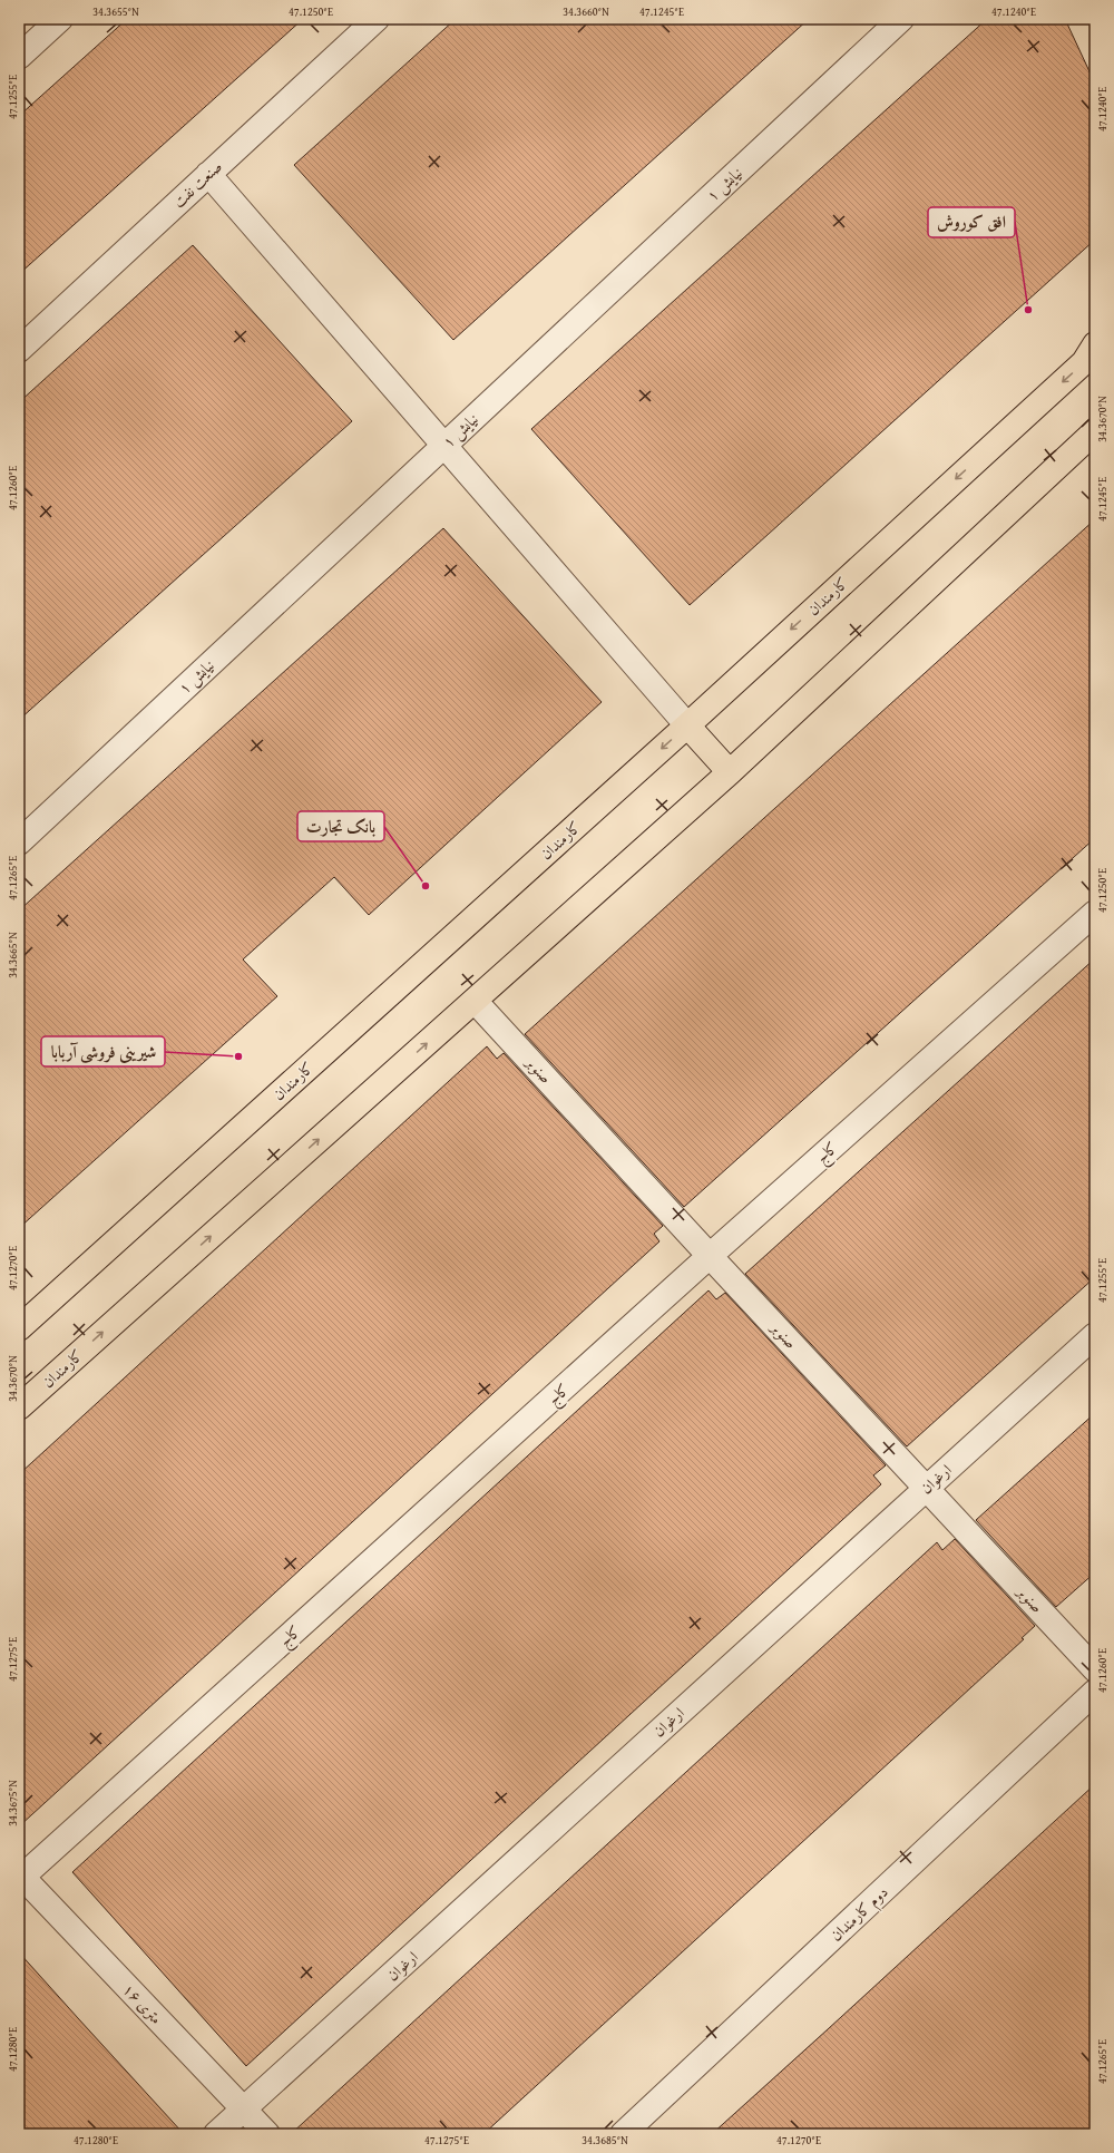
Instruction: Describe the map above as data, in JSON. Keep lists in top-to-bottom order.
{
  "streets": {
    "main road": ["کارمندان"],
    "street": [
      "صنعت نفت",
      "نیایش ۱",
      "صنوبر",
      "کاج",
      "ارغوان",
      "دوم کارمندان",
      "۱۶ متری"
    ]
  },
  "crossings": [
    ["کارمندان", "صنوبر"],
    ["صنوبر", "کاج"],
    ["صنوبر", "ارغوان"],
    ["کاج", "۱۶ متری"],
    ["ارغوان", "۱۶ متری"]
  ],
  "places": ["افق کوروش", "بانک تجارت", "شیرینی فروشی آربابا"],
  "coordinates": [
    "34.3655°N",
    "47.1250°E",
    "34.3660°N",
    "47.1245°E",
    "47.1240°E",
    "47.1255°E",
    "34.3670°N",
    "47.1260°E",
    "47.1265°E",
    "34.3665°N",
    "47.1270°E",
    "47.1275°E",
    "34.3675°N",
    "47.1280°E",
    "34.3685°N"
  ]
}
